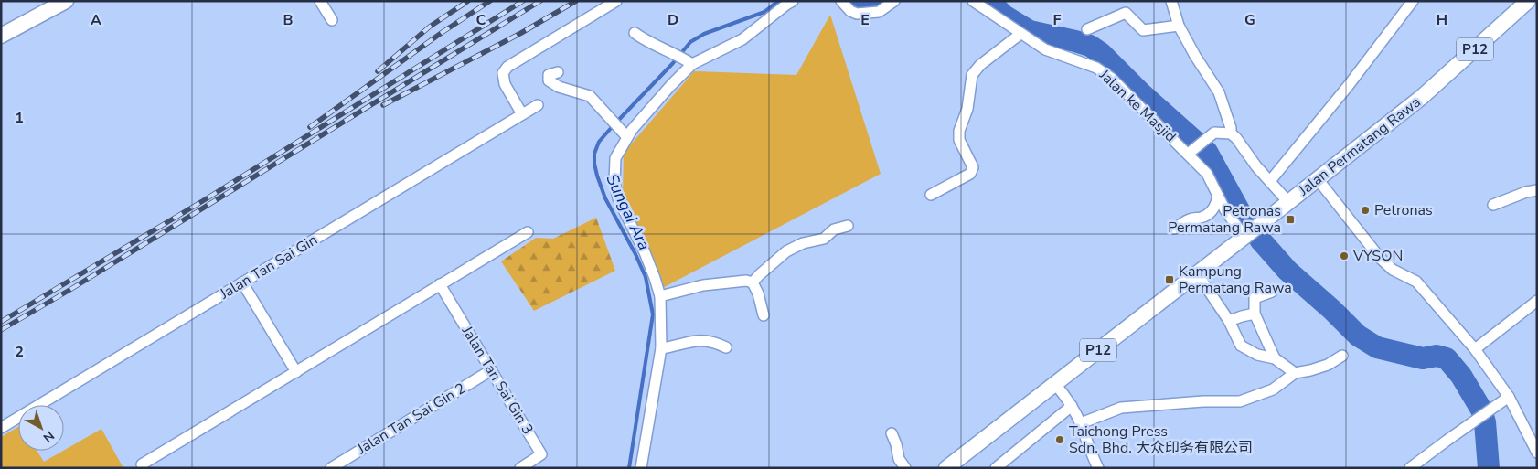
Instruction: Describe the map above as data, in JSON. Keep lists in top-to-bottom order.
{
  "streets": {
    "main road": ["P12", "Jalan Permatang Rawa"],
    "street": [
      "Jalan ke Masjid",
      "Jalan Tan Sai Gin",
      "Jalan Tan Sai Gin 3",
      "Jalan Tan Sai Gin 2"
    ]
  },
  "crossings": [
    ["Jalan ke Masjid", "Jalan Permatang Rawa"],
    ["Jalan Tan Sai Gin 3", "Jalan Tan Sai Gin 2"]
  ],
  "water": ["Sungai Ara"],
  "places": {
    "other": ["Petronas", "VYSON", "Taichong Press Sdn. Bhd. 大众印务有限公司"],
    "transit": ["Petronas Permatang Rawa", "Kampung Permatang Rawa"]
  },
  "north": "bottom right",
  "grid": {
    "columns": [
      "A",
      "B",
      "C",
      "D",
      "E",
      "F",
      "G",
      "H"
    ],
    "rows": ["1", "2"]
  }
}
